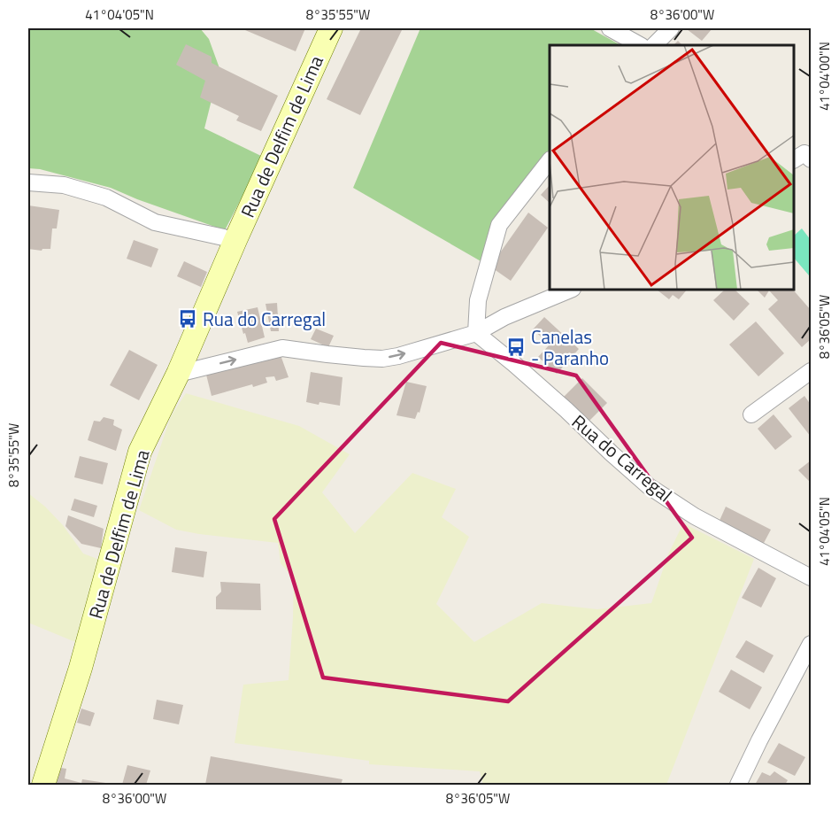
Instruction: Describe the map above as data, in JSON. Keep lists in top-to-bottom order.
{
  "streets": {
    "main road": ["Rua de Delfim de Lima"],
    "street": ["Rua do Carregal"]
  },
  "places": {
    "bus stop": ["Rua do Carregal", "Canelas - Paranho"]
  },
  "coordinates": [
    "41°04'05\"N",
    "8°35'55\"W",
    "8°36'00\"W",
    "41°04'00\"N",
    "8°36'05\"W"
  ]
}
